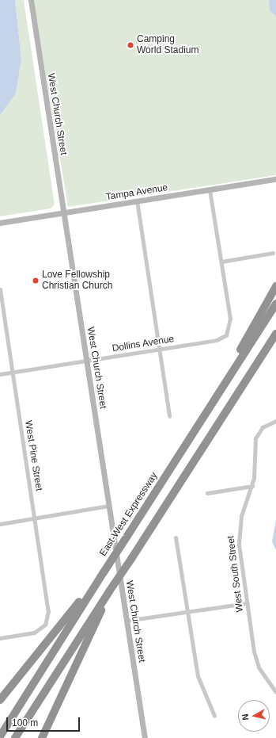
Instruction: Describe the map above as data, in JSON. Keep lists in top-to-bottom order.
{
  "streets": {
    "highway": ["East-West Expressway"],
    "street": [
      "West Church Street",
      "Tampa Avenue",
      "Dollins Avenue",
      "West Pine Street",
      "West South Street"
    ]
  },
  "crossings": [
    ["West Church Street", "Tampa Avenue"],
    ["West Church Street", "Dollins Avenue"],
    ["Dollins Avenue", "West Pine Street"]
  ],
  "places": ["Camping World Stadium", "Love Fellowship Christian Church"],
  "scale_bar": "100 m",
  "north": "left"
}
